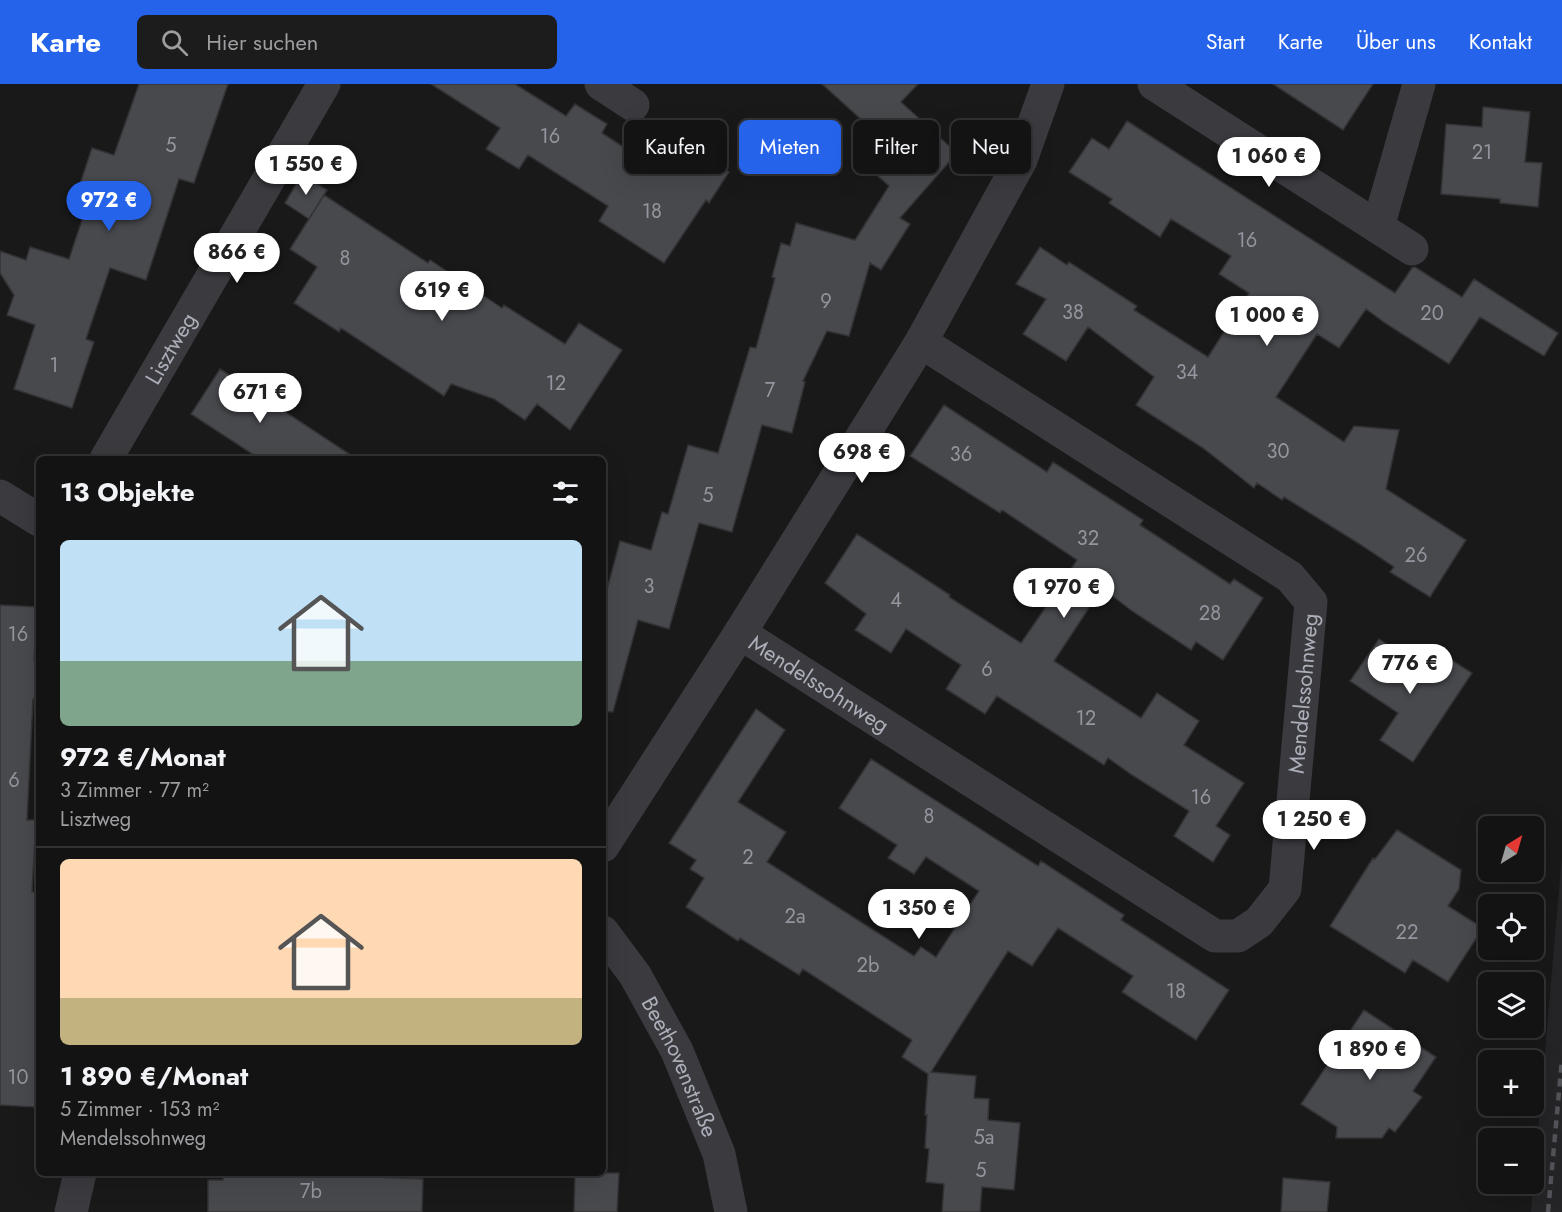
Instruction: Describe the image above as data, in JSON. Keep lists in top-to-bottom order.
{
  "streets": {
    "street": ["Lisztweg", "Mendelssohnweg", "Beethovenstraße"]
  },
  "house_numbers": [
    "16",
    "5",
    "21",
    "18",
    "16",
    "8",
    "9",
    "38",
    "20",
    "1",
    "34",
    "12",
    "7",
    "30",
    "36",
    "5",
    "32",
    "26",
    "3",
    "4",
    "28",
    "16",
    "6",
    "12",
    "6",
    "16",
    "8",
    "2",
    "2a",
    "22",
    "2b",
    "18",
    "10",
    "5a",
    "5",
    "7b"
  ],
  "north": "top right",
  "page": {
    "header": "Karte",
    "search": "Hier suchen",
    "nav": [
      "Start",
      "Karte",
      "Über uns",
      "Kontakt"
    ],
    "chip": [
      "Kaufen",
      "Mieten",
      "Filter",
      "Neu"
    ],
    "price": [
      "1 060 €",
      "1 550 €",
      "972 €",
      "866 €",
      "619 €",
      "1 000 €",
      "671 €",
      "698 €",
      "1 970 €",
      "776 €",
      "1 250 €",
      "1 350 €",
      "1 890 €"
    ],
    "heading": "13 Objekte",
    "list": [
      {
        "name": "972 €/Monat",
        "note": "3 Zimmer · 77 m² · Lisztweg"
      },
      {
        "name": "1 890 €/Monat",
        "note": "5 Zimmer · 153 m² · Mendelssohnweg"
      }
    ],
    "map_buttons": ["+", "−"]
  }
}
